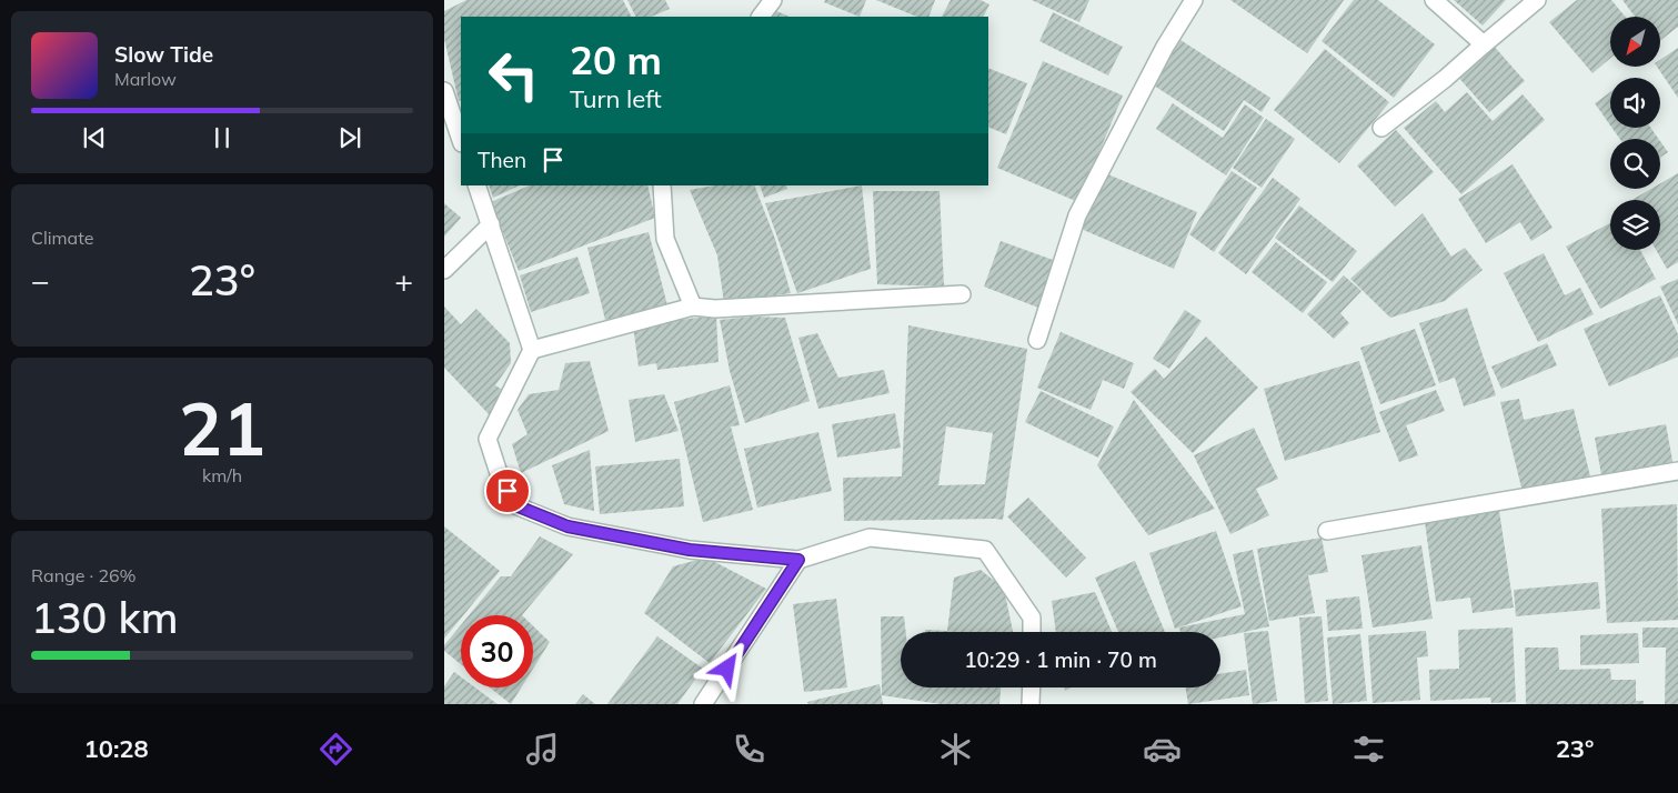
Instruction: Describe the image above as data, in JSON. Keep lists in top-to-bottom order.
{
  "north": "bottom left",
  "page": {
    "turn": ["20 m", "Turn left"],
    "song": ["Slow Tide", "Marlow"],
    "then": "Then",
    "tile": [
      "Climate",
      ["21", "km/h"],
      ["Range · 26%", "130 km"]
    ],
    "heat": ["−", "23°", "+"],
    "limit": "30",
    "trip": "10:29 · 1 min · 70 m",
    "tabs": ["10:28", "23°"]
  }
}
